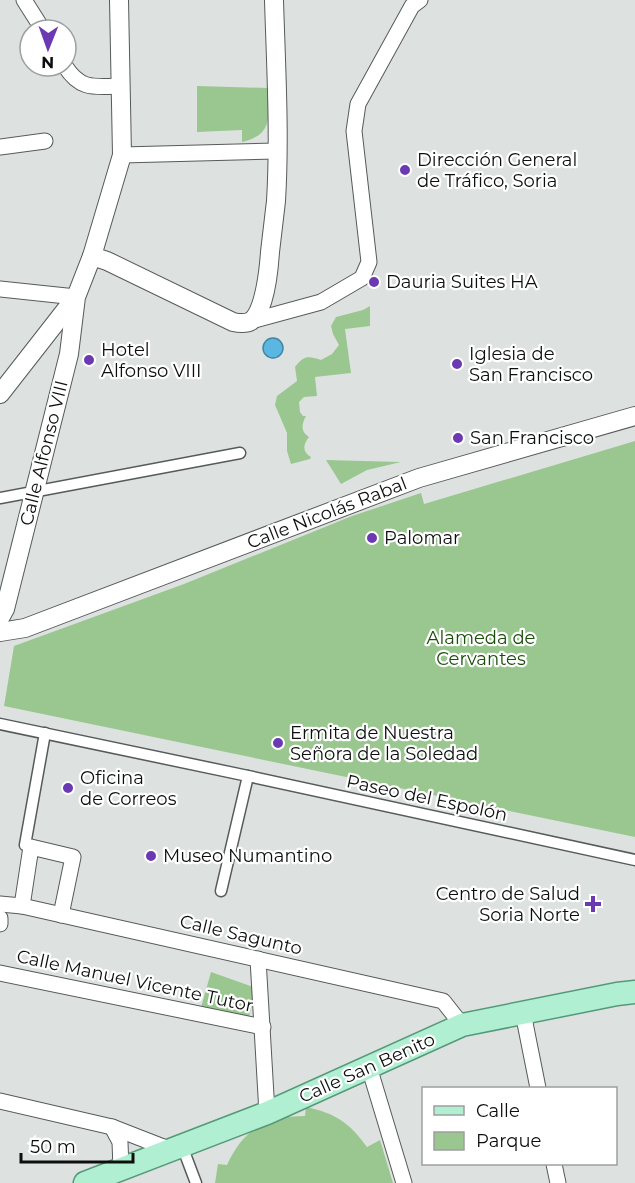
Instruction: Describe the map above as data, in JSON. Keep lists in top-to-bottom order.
{
  "streets": {
    "main road": ["Calle San Benito"],
    "street": [
      "Calle Alfonso VIII",
      "Calle Nicolás Rabal",
      "Paseo del Espolón",
      "Calle Sagunto",
      "Calle Manuel Vicente Tutor"
    ]
  },
  "crossings": [
    ["Calle Alfonso VIII", "Calle Nicolás Rabal"],
    ["Calle Sagunto", "Calle San Benito"]
  ],
  "parks": ["Alameda de Cervantes"],
  "places": {
    "other": [
      "Dirección General de Tráfico, Soria",
      "Dauria Suites HA",
      "Hotel Alfonso VIII",
      "Iglesia de San Francisco",
      "San Francisco",
      "Palomar",
      "Ermita de Nuestra Señora de la Soledad",
      "Oficina de Correos",
      "Museo Numantino"
    ],
    "health": ["Centro de Salud Soria Norte"]
  },
  "legend": ["Calle", "Parque"],
  "scale_bar": "50 m",
  "north": "bottom"
}
